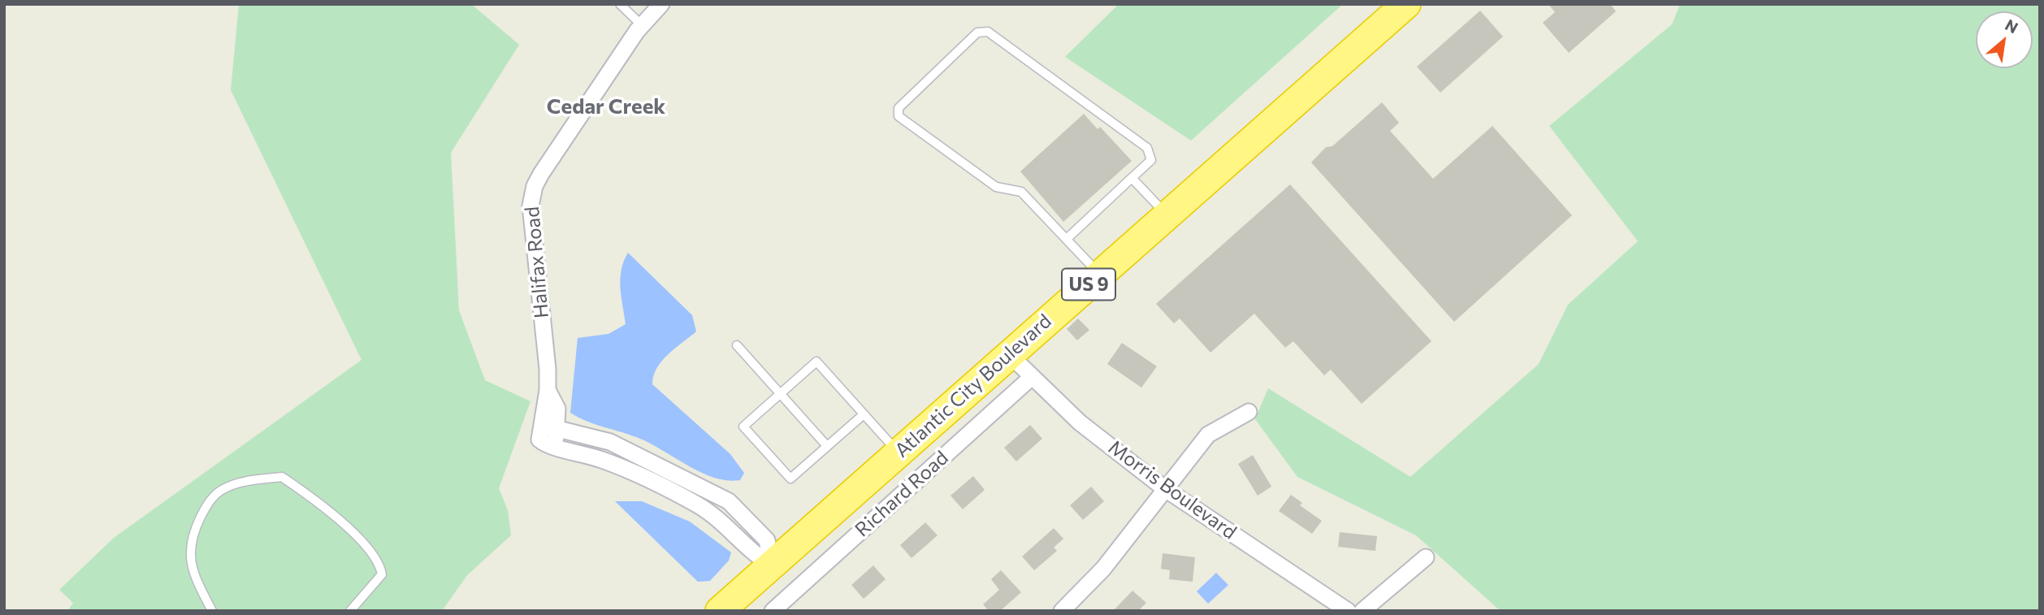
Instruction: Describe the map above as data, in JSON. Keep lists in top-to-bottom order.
{
  "streets": {
    "highway": ["US 9", "Atlantic City Boulevard"],
    "street": ["Halifax Road", "Morris Boulevard", "Richard Road"]
  },
  "crossings": [
    ["Halifax Road", "Atlantic City Boulevard"],
    ["Atlantic City Boulevard", "Morris Boulevard"],
    ["Morris Boulevard", "Richard Road"]
  ],
  "districts": ["Cedar Creek"],
  "north": "top right"
}
